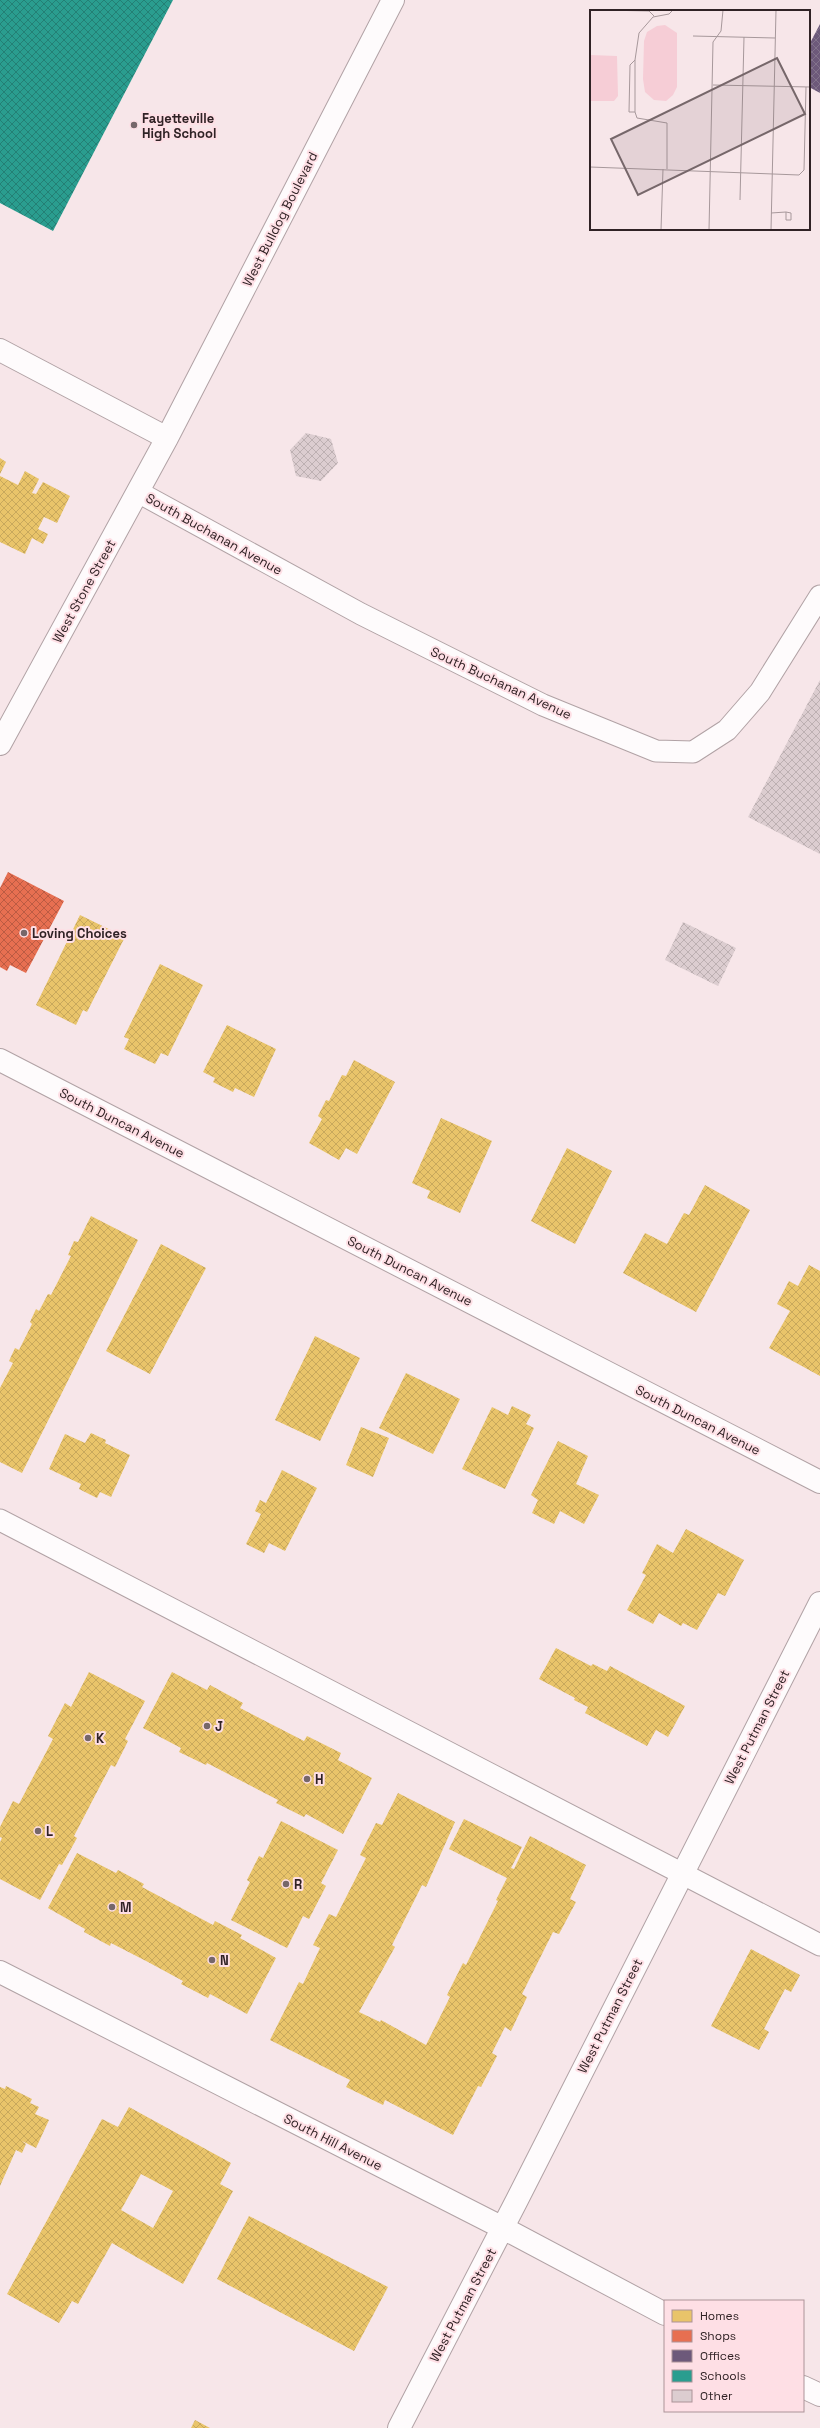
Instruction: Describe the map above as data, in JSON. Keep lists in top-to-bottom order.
{
  "streets": {
    "street": [
      "West Bulldog Boulevard",
      "West Stone Street",
      "South Duncan Avenue",
      "West Putman Street",
      "South Hill Avenue"
    ],
    "lane": ["South Buchanan Avenue"]
  },
  "crossings": [
    ["West Bulldog Boulevard", "West Stone Street"],
    ["South Buchanan Avenue", "West Stone Street"],
    ["West Putman Street", "South Hill Avenue"]
  ],
  "places": [
    "Fayetteville High School",
    "Loving Choices",
    "J",
    "K",
    "H",
    "L",
    "R",
    "M",
    "N"
  ],
  "legend": [
    "Homes",
    "Shops",
    "Offices",
    "Schools",
    "Other"
  ]
}
